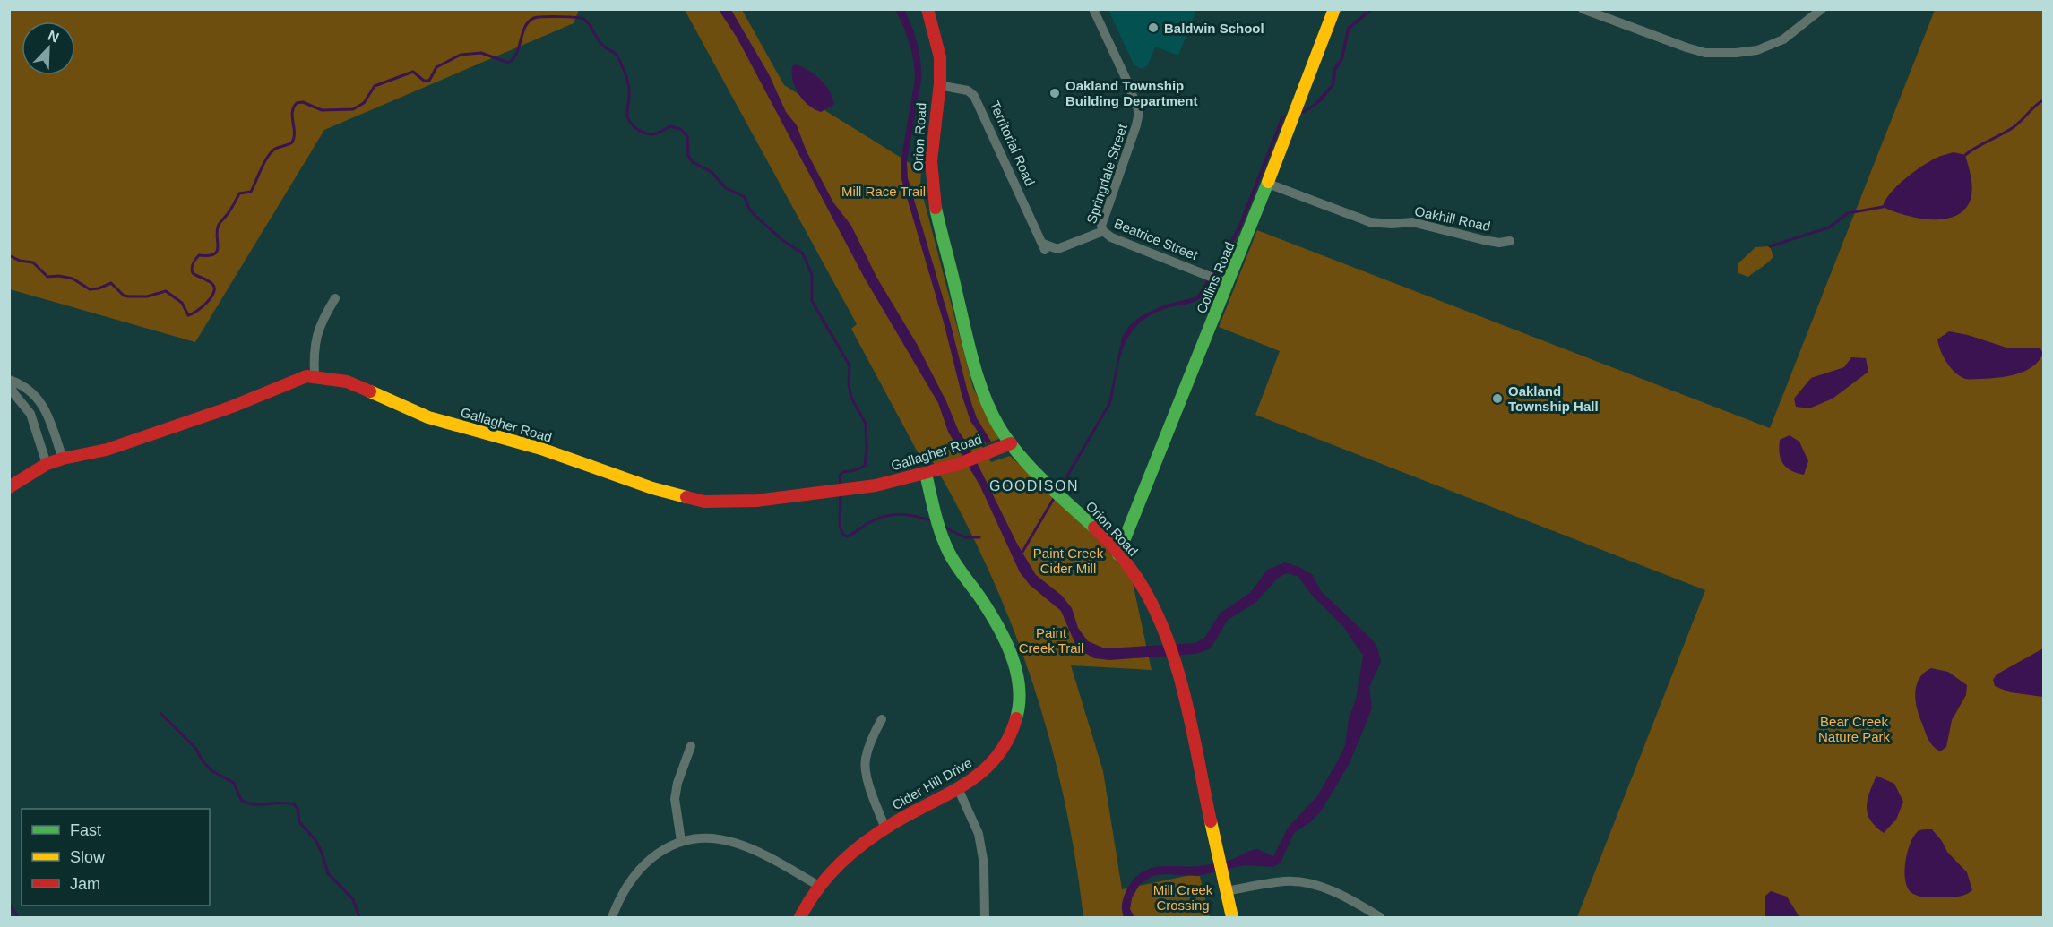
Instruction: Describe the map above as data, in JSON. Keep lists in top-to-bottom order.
{
  "streets": {
    "street": [
      "Orion Road",
      "Territorial Road",
      "Springdale Street",
      "Oakhill Road",
      "Beatrice Street",
      "Collins Road",
      "Gallagher Road",
      "Cider Hill Drive"
    ]
  },
  "crossings": [
    ["Orion Road", "Territorial Road"],
    ["Orion Road", "Collins Road"],
    ["Orion Road", "Gallagher Road"],
    ["Territorial Road", "Springdale Street"],
    ["Springdale Street", "Beatrice Street"],
    ["Oakhill Road", "Collins Road"],
    ["Beatrice Street", "Collins Road"],
    ["Gallagher Road", "Cider Hill Drive"]
  ],
  "districts": ["GOODISON"],
  "parks": [
    "Mill Race Trail",
    "Paint Creek Cider Mill",
    "Paint Creek Trail",
    "Bear Creek Nature Park",
    "Mill Creek Crossing"
  ],
  "places": ["Baldwin School", "Oakland Township Building Department", "Oakland Township Hall"],
  "legend": ["Fast", "Slow", "Jam"],
  "north": "top right"
}
